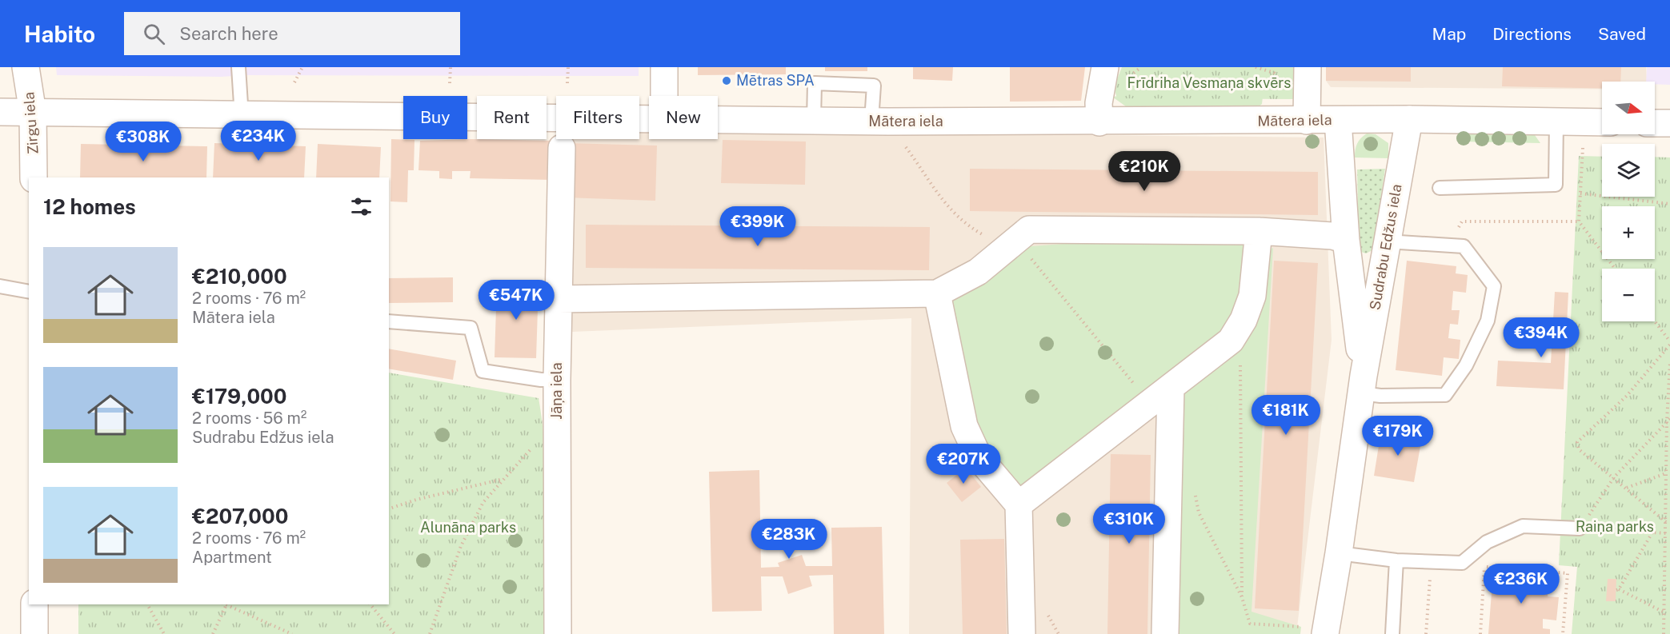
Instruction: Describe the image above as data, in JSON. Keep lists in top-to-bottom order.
{
  "streets": {
    "street": [
      "Mātera iela",
      "Zirgu iela",
      "Sudrabu Edžus iela",
      "Jāņa iela"
    ]
  },
  "crossings": [
    ["Mātera iela", "Zirgu iela"],
    ["Mātera iela", "Sudrabu Edžus iela"]
  ],
  "parks": ["Frīdriha Vesmaņa skvērs", "Raiņa parks", "Alunāna parks"],
  "places": ["Mētras SPA"],
  "north": "right",
  "page": {
    "header": "Habito",
    "search": "Search here",
    "nav": ["Map", "Directions", "Saved"],
    "map_buttons": ["+", "−"],
    "chip": [
      "Buy",
      "Rent",
      "Filters",
      "New"
    ],
    "price": [
      "€234K",
      "€308K",
      "€210K",
      "€399K",
      "€547K",
      "€394K",
      "€181K",
      "€179K",
      "€207K",
      "€310K",
      "€283K",
      "€236K"
    ],
    "heading": "12 homes",
    "list": [
      {
        "name": "€210,000",
        "note": "2 rooms · 76 m² · Mātera iela"
      },
      {
        "name": "€179,000",
        "note": "2 rooms · 56 m² · Sudrabu Edžus iela"
      },
      {
        "name": "€207,000",
        "note": "2 rooms · 76 m² · Apartment"
      }
    ]
  }
}
